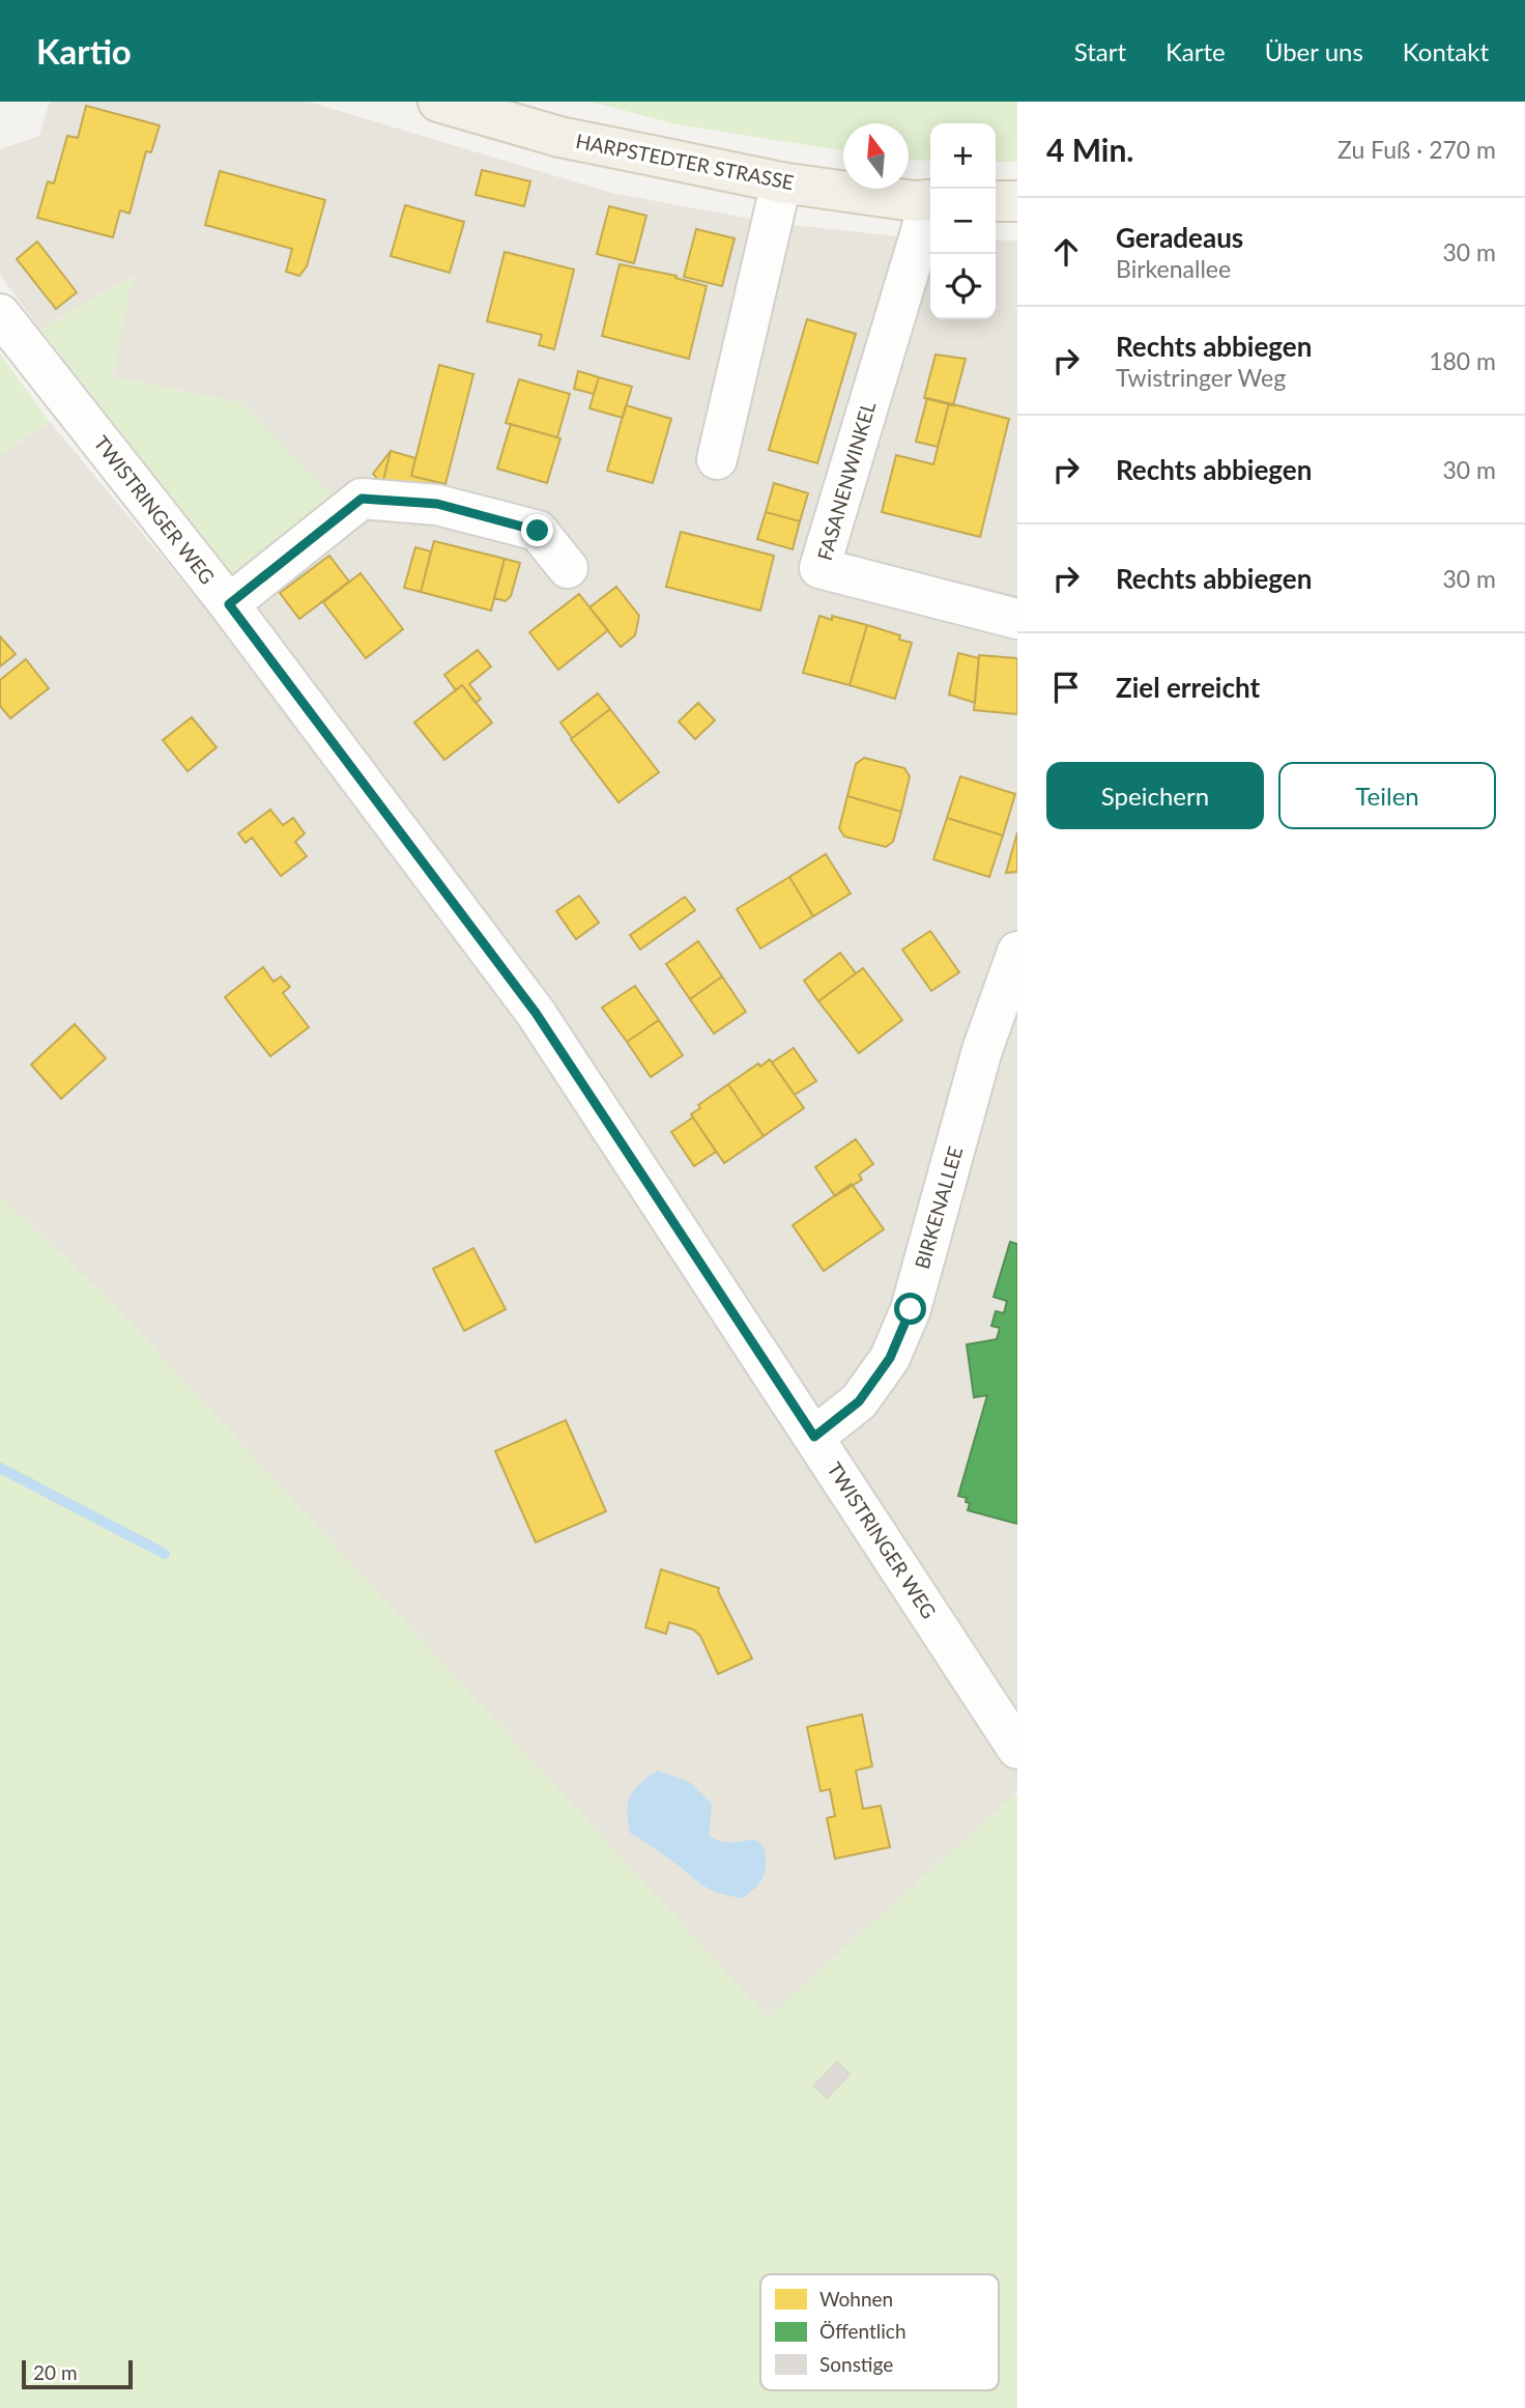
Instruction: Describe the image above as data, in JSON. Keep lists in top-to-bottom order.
{
  "streets": {
    "main road": ["HARPSTEDTER STRASSE"],
    "street": ["FASANENWINKEL", "TWISTRINGER WEG", "BIRKENALLEE"]
  },
  "crossings": [
    ["TWISTRINGER WEG", "BIRKENALLEE"]
  ],
  "legend": ["Wohnen", "Öffentlich", "Sonstige"],
  "scale_bar": "20 m",
  "north": "top",
  "page": {
    "header": "Kartio",
    "nav": [
      "Start",
      "Karte",
      "Über uns",
      "Kontakt"
    ],
    "heading": ["4 Min.", "Zu Fuß · 270 m"],
    "map_buttons": ["+", "−"],
    "list": [
      ["Geradeaus", "Birkenallee", "30 m"],
      ["Rechts abbiegen", "Twistringer Weg", "180 m"],
      ["Rechts abbiegen", "30 m"],
      ["Rechts abbiegen", "30 m"],
      "Ziel erreicht"
    ],
    "buttons": ["Speichern", "Teilen"],
    "scale": "20 m"
  }
}
